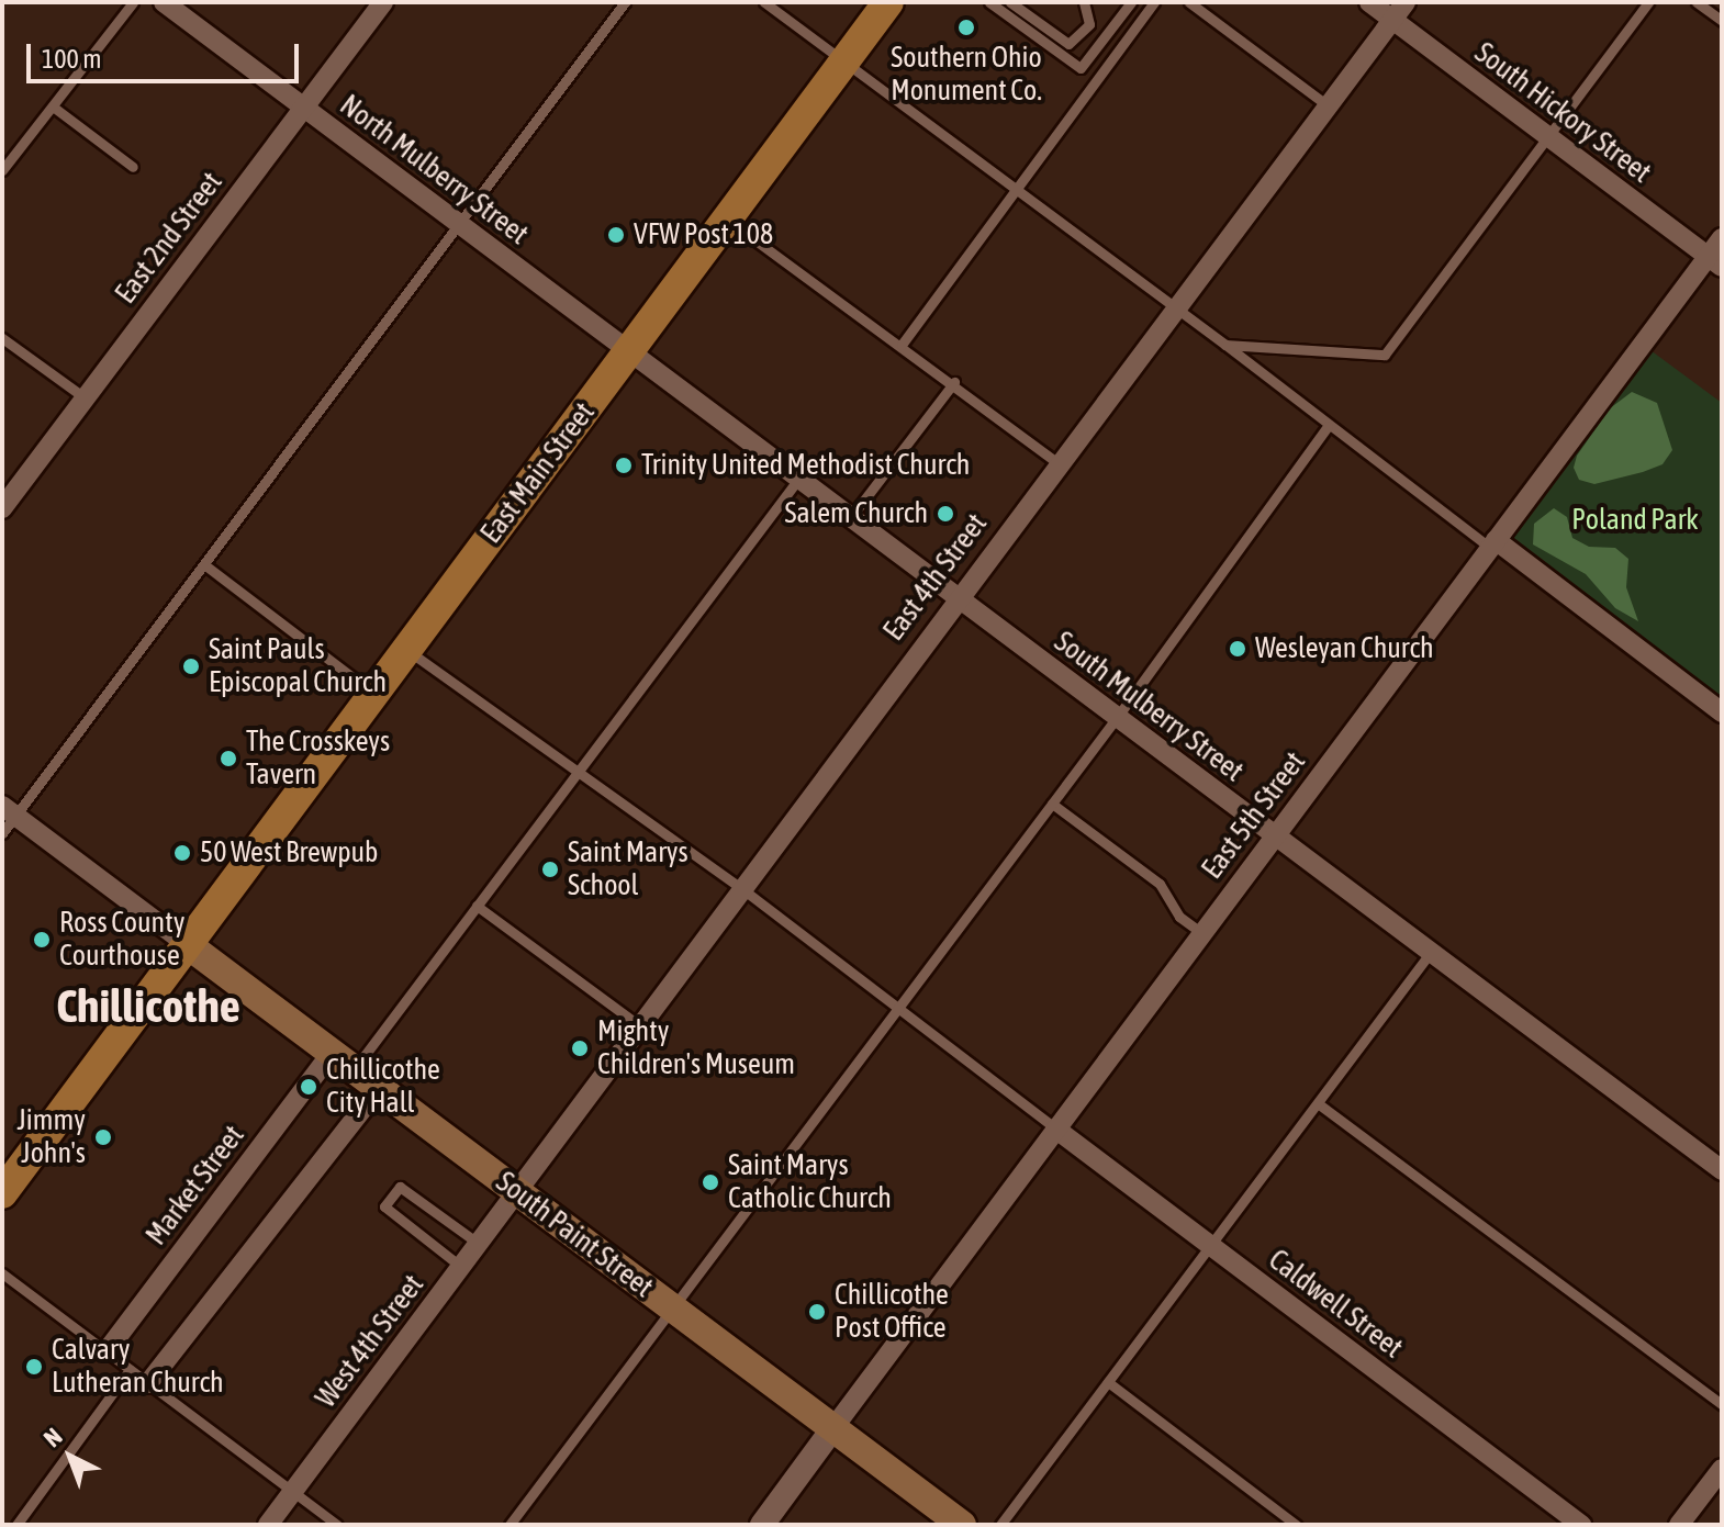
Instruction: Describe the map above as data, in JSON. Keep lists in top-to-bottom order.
{
  "streets": {
    "main road": ["East Main Street", "South Paint Street"],
    "street": [
      "South Hickory Street",
      "North Mulberry Street",
      "East 2nd Street",
      "East 4th Street",
      "South Mulberry Street",
      "East 5th Street",
      "Market Street",
      "Caldwell Street",
      "West 4th Street"
    ]
  },
  "crossings": [
    ["South Hickory Street", "East 4th Street"],
    ["South Hickory Street", "East 5th Street"],
    ["North Mulberry Street", "East 2nd Street"],
    ["North Mulberry Street", "East Main Street"],
    ["North Mulberry Street", "South Mulberry Street"],
    ["East Main Street", "South Mulberry Street"],
    ["East Main Street", "South Paint Street"],
    ["East 4th Street", "South Mulberry Street"],
    ["East 4th Street", "South Paint Street"],
    ["East 4th Street", "West 4th Street"],
    ["South Mulberry Street", "East 5th Street"],
    ["East 5th Street", "South Paint Street"],
    ["East 5th Street", "Caldwell Street"],
    ["Market Street", "South Paint Street"],
    ["South Paint Street", "West 4th Street"]
  ],
  "districts": ["Chillicothe"],
  "parks": ["Poland Park"],
  "places": [
    "Southern Ohio Monument Co.",
    "VFW Post 108",
    "Trinity United Methodist Church",
    "Salem Church",
    "Wesleyan Church",
    "Saint Pauls Episcopal Church",
    "The Crosskeys Tavern",
    "50 West Brewpub",
    "Saint Marys School",
    "Ross County Courthouse",
    "Mighty Children's Museum",
    "Chillicothe City Hall",
    "Jimmy John's",
    "Saint Marys Catholic Church",
    "Chillicothe Post Office",
    "Calvary Lutheran Church"
  ],
  "scale_bar": "100 m",
  "north": "top left"
}
